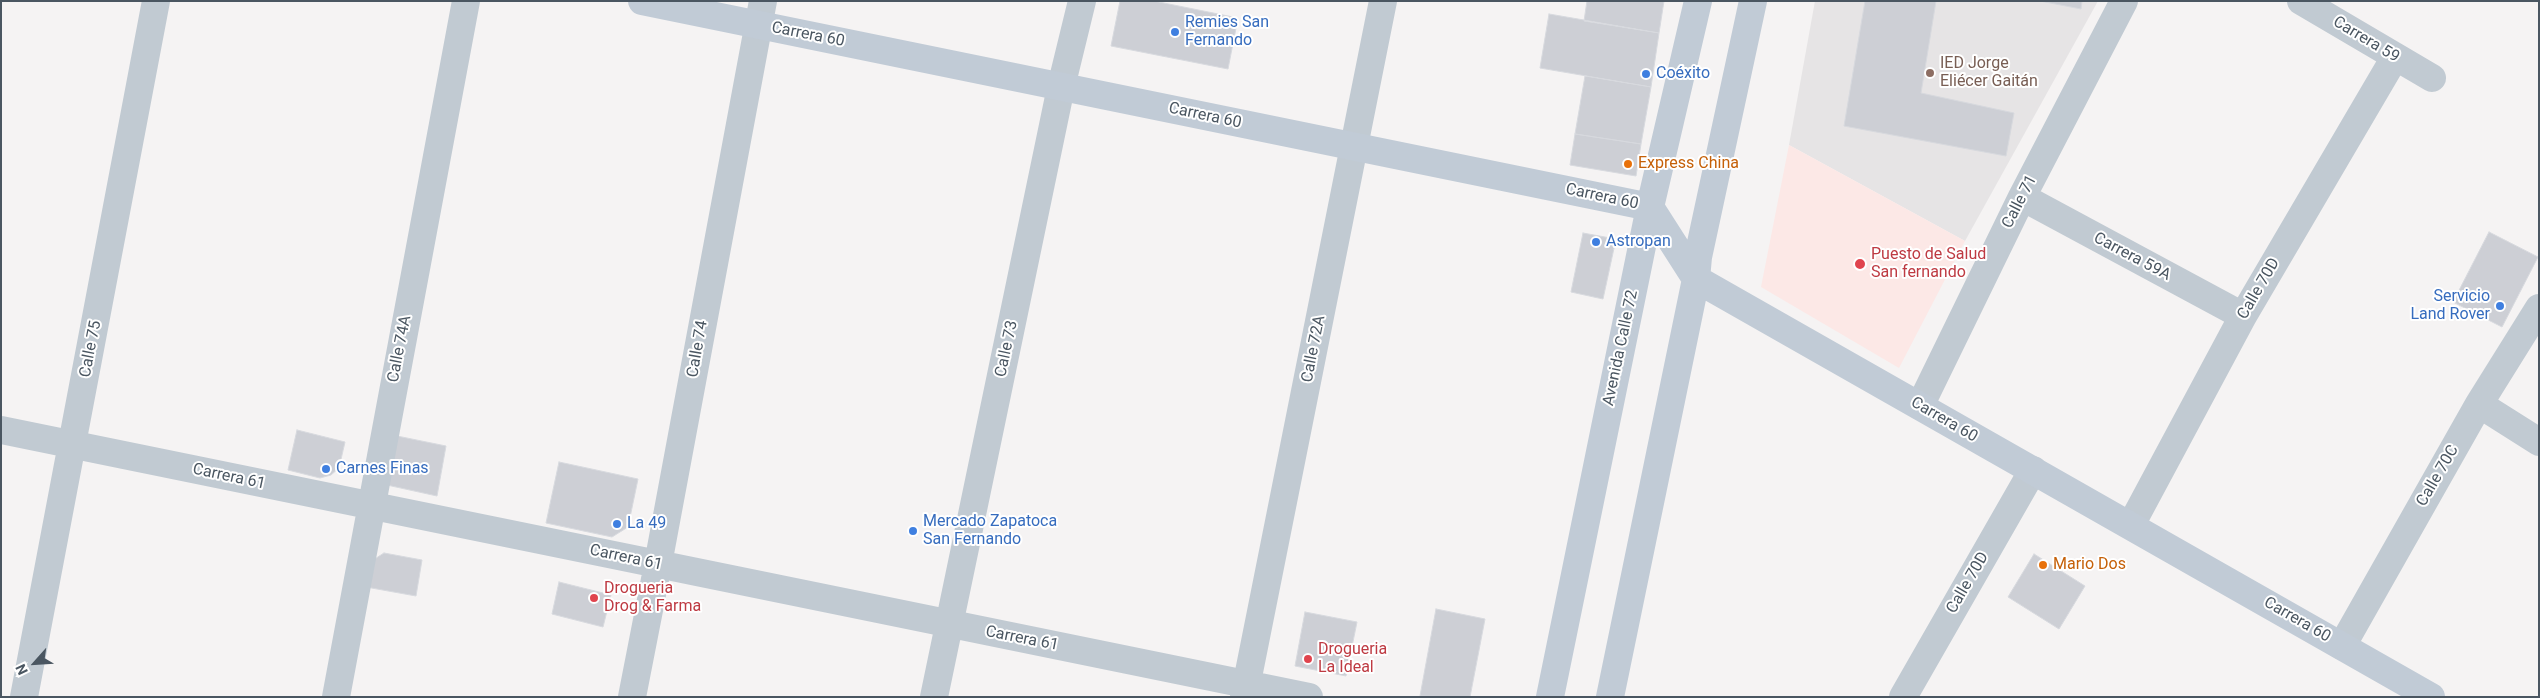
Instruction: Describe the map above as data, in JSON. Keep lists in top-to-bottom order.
{
  "streets": {
    "street": [
      "Carrera 60",
      "Carrera 59",
      "Calle 71",
      "Carrera 59A",
      "Calle 70D",
      "Avenida Calle 72",
      "Calle 75",
      "Calle 74A",
      "Calle 74",
      "Calle 73",
      "Calle 72A",
      "Calle 70C",
      "Carrera 61"
    ]
  },
  "crossings": [
    ["Carrera 60", "Calle 71"],
    ["Carrera 60", "Calle 70D"],
    ["Carrera 60", "Avenida Calle 72"],
    ["Carrera 60", "Calle 74"],
    ["Carrera 60", "Calle 73"],
    ["Carrera 60", "Calle 72A"],
    ["Carrera 60", "Calle 70C"],
    ["Carrera 59", "Calle 70D"],
    ["Calle 71", "Carrera 59A"],
    ["Carrera 59A", "Calle 70D"],
    ["Calle 75", "Carrera 61"],
    ["Calle 74A", "Carrera 61"],
    ["Calle 74", "Carrera 61"],
    ["Calle 73", "Carrera 61"],
    ["Calle 72A", "Carrera 61"]
  ],
  "places": [
    "Remies San Fernando",
    "IED Jorge Eliécer Gaitán",
    "Coéxito",
    "Express China",
    "Astropan",
    "Puesto de Salud San fernando",
    "Servicio Land Rover",
    "Carnes Finas",
    "La 49",
    "Mercado Zapatoca San Fernando",
    "Mario Dos",
    "Drogueria Drog & Farma",
    "Drogueria La Ideal"
  ],
  "north": "bottom left"
}
